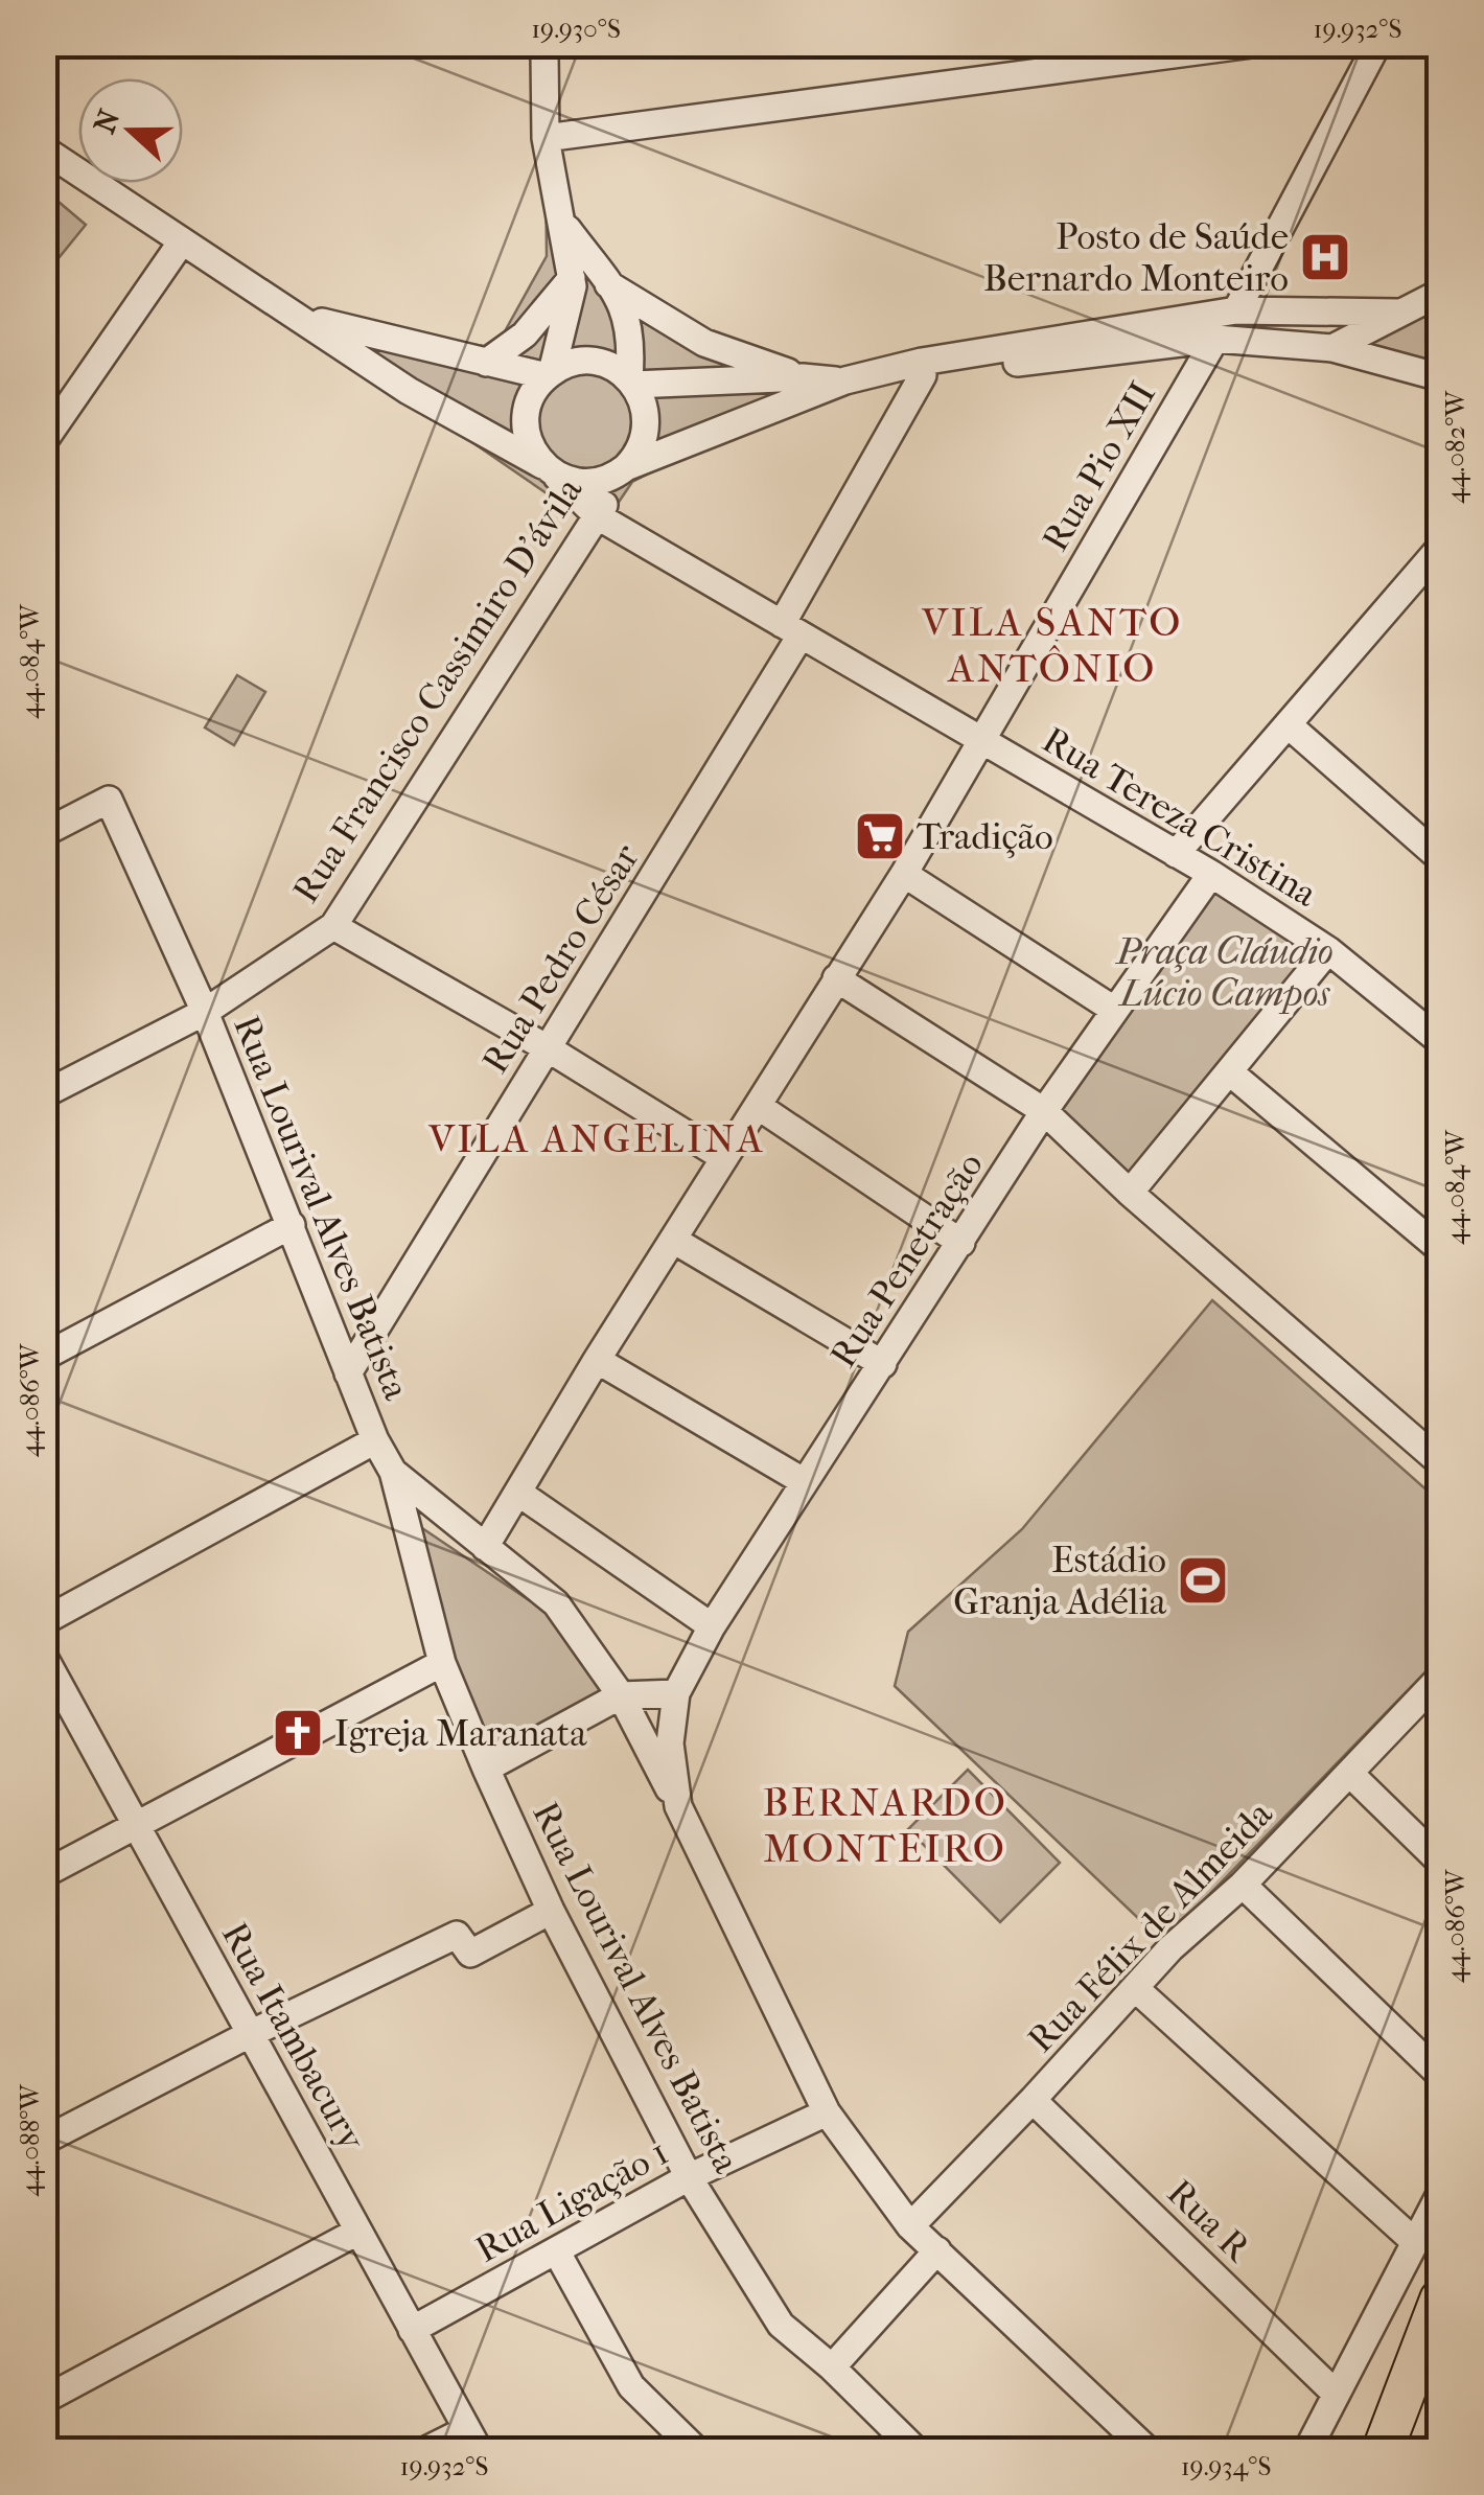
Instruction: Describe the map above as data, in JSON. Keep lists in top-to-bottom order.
{
  "streets": {
    "street": [
      "Rua Pio XII",
      "Rua Francisco Cassimiro D'ávila",
      "Rua Tereza Cristina",
      "Rua Pedro César",
      "Rua Lourival Alves Batista",
      "Rua Penetração",
      "Rua Félix de Almeida",
      "Rua Itambacury",
      "Rua Ligação 1",
      "Rua R"
    ]
  },
  "crossings": [
    ["Rua Pio XII", "Rua Tereza Cristina"],
    ["Rua Francisco Cassimiro D'ávila", "Rua Tereza Cristina"],
    ["Rua Francisco Cassimiro D'ávila", "Rua Lourival Alves Batista"],
    ["Rua Tereza Cristina", "Rua Pedro César"],
    ["Rua Tereza Cristina", "Rua Penetração"],
    ["Rua Pedro César", "Rua Lourival Alves Batista"],
    ["Rua Lourival Alves Batista", "Rua Ligação 1"],
    ["Rua Félix de Almeida", "Rua R"],
    ["Rua Itambacury", "Rua Ligação 1"]
  ],
  "districts": ["VILA SANTO ANTÔNIO", "VILA ANGELINA", "BERNARDO MONTEIRO"],
  "parks": ["Praça Cláudio Lúcio Campos"],
  "places": {
    "hospital": ["Posto de Saúde Bernardo Monteiro"],
    "supermarket": ["Tradição"],
    "sports": ["Estádio Granja Adélia"],
    "church": ["Igreja Maranata"]
  },
  "north": "left",
  "coordinates": [
    "19.930°S",
    "19.932°S",
    "44.082°W",
    "44.084°W",
    "44.086°W",
    "44.088°W",
    "19.934°S"
  ]
}
